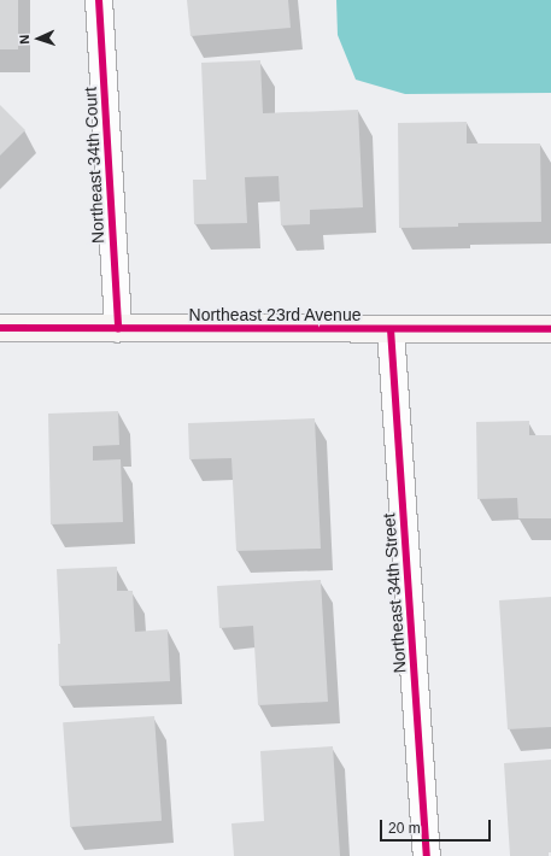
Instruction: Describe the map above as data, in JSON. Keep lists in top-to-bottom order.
{
  "streets": {
    "street": ["Northeast 34th Court", "Northeast 23rd Avenue", "Northeast 34th Street"]
  },
  "crossings": [
    ["Northeast 34th Court", "Northeast 23rd Avenue"],
    ["Northeast 23rd Avenue", "Northeast 34th Street"]
  ],
  "scale_bar": "20 m",
  "north": "left"
}
